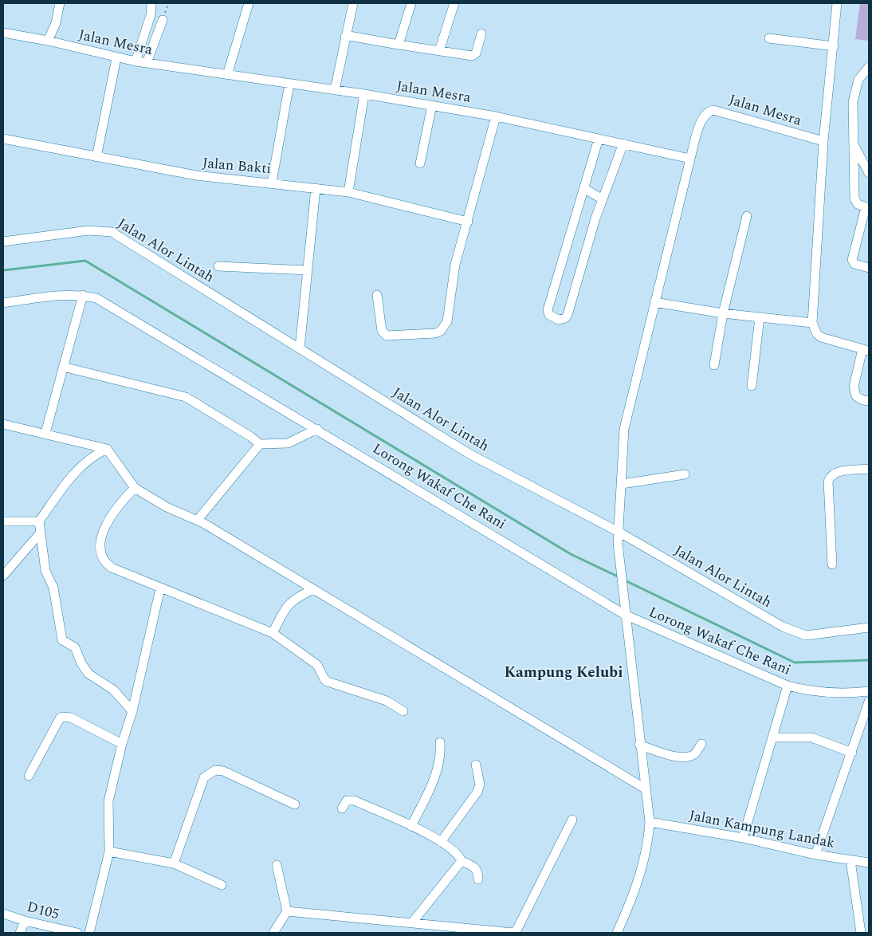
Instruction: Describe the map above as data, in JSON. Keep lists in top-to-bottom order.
{
  "streets": {
    "street": [
      "Jalan Mesra",
      "Jalan Bakti",
      "Jalan Alor Lintah",
      "Lorong Wakaf Che Rani",
      "Jalan Kampung Landak",
      "D105"
    ]
  },
  "districts": ["Kampung Kelubi"]
}
